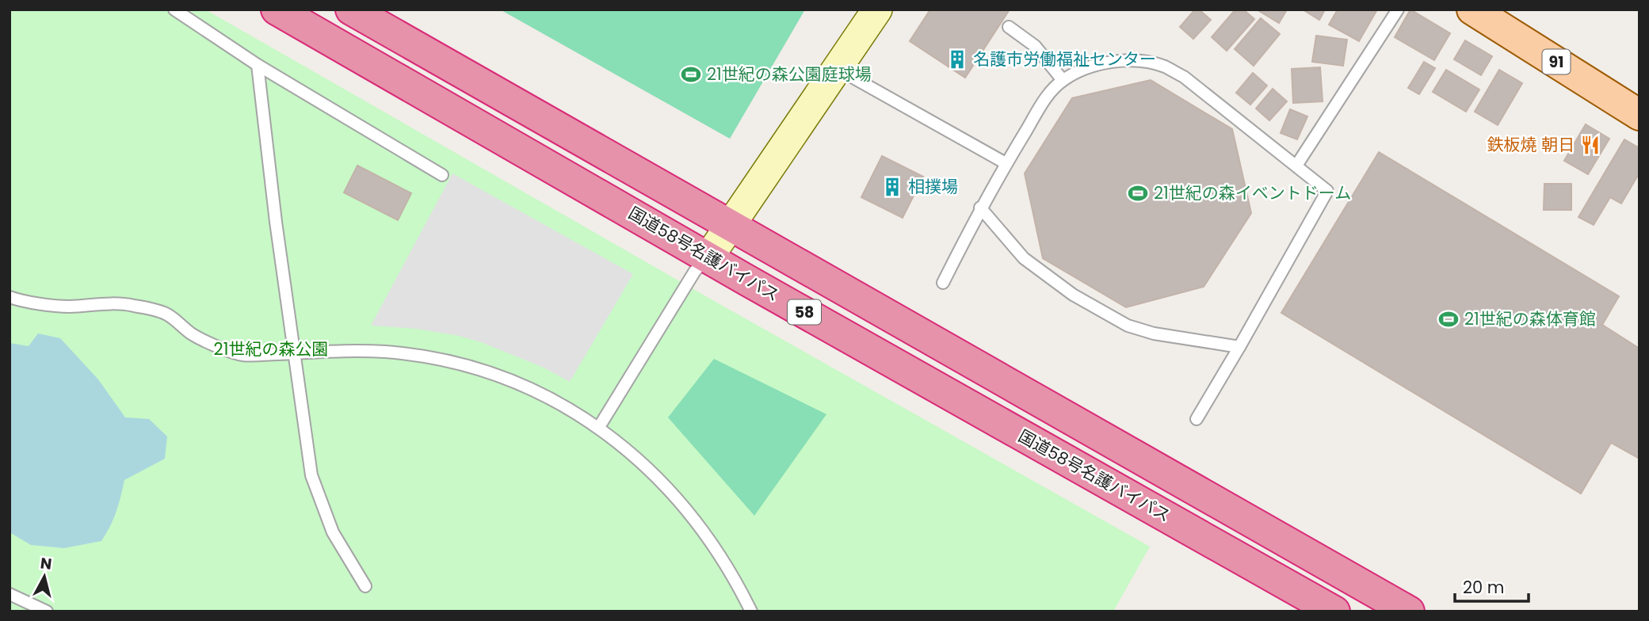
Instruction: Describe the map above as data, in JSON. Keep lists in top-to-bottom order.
{
  "streets": {
    "highway": ["国道58号名護バイパス", "58"],
    "main road": ["91"]
  },
  "parks": ["21世紀の森公園"],
  "places": {
    "building": ["名護市労働福祉センター", "相撲場"],
    "sports": ["21世紀の森公園庭球場", "21世紀の森イベントドーム", "21世紀の森体育館"],
    "restaurant": ["鉄板燒 朝日"]
  },
  "scale_bar": "20 m",
  "north": "top"
}
